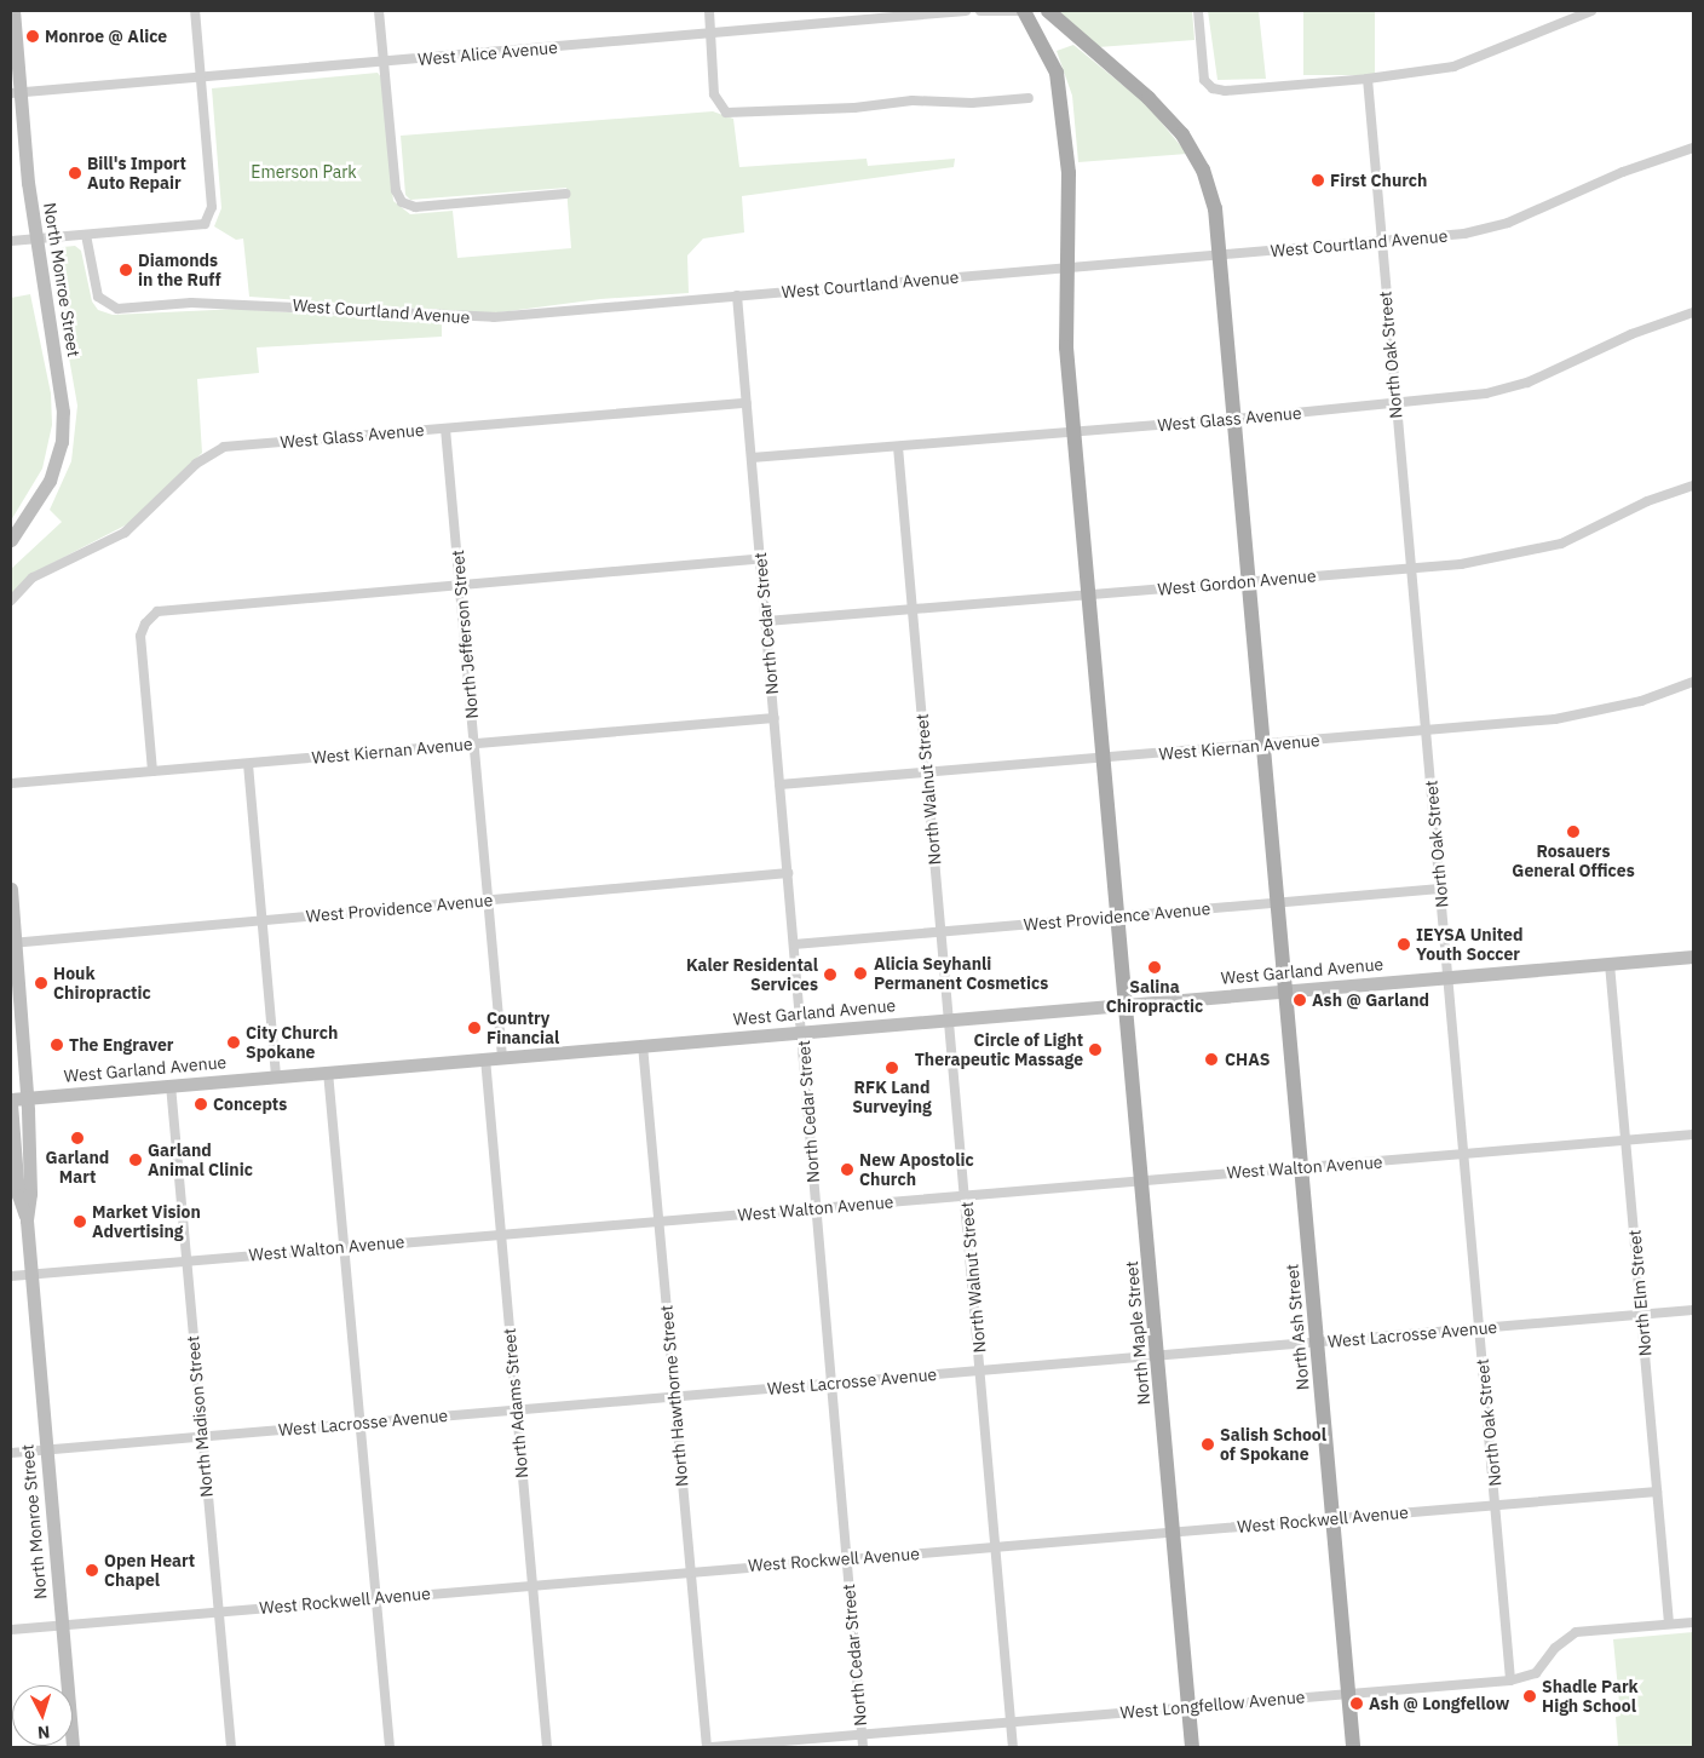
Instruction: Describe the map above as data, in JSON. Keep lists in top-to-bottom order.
{
  "streets": {
    "main road": ["North Ash Street", "North Maple Street"],
    "street": [
      "West Alice Avenue",
      "West Courtland Avenue",
      "North Monroe Street",
      "North Oak Street",
      "West Glass Avenue",
      "West Gordon Avenue",
      "North Cedar Street",
      "North Jefferson Street",
      "West Kiernan Avenue",
      "North Walnut Street",
      "West Providence Avenue",
      "West Garland Avenue",
      "West Walton Avenue",
      "North Elm Street",
      "West Lacrosse Avenue",
      "North Hawthorne Street",
      "North Adams Street",
      "North Madison Street",
      "West Rockwell Avenue",
      "West Longfellow Avenue"
    ]
  },
  "crossings": [
    ["West Alice Avenue", "North Monroe Street"],
    ["West Courtland Avenue", "North Oak Street"],
    ["West Courtland Avenue", "North Cedar Street"],
    ["West Courtland Avenue", "North Ash Street"],
    ["West Courtland Avenue", "North Maple Street"],
    ["North Monroe Street", "West Providence Avenue"],
    ["North Monroe Street", "West Garland Avenue"],
    ["North Monroe Street", "West Walton Avenue"],
    ["North Monroe Street", "West Lacrosse Avenue"],
    ["North Monroe Street", "West Rockwell Avenue"],
    ["North Oak Street", "West Glass Avenue"],
    ["North Oak Street", "West Gordon Avenue"],
    ["North Oak Street", "West Kiernan Avenue"],
    ["North Oak Street", "West Providence Avenue"],
    ["North Oak Street", "West Garland Avenue"],
    ["North Oak Street", "West Walton Avenue"],
    ["North Oak Street", "West Lacrosse Avenue"],
    ["North Oak Street", "West Rockwell Avenue"],
    ["North Oak Street", "West Longfellow Avenue"],
    ["West Glass Avenue", "North Cedar Street"],
    ["West Glass Avenue", "North Jefferson Street"],
    ["West Glass Avenue", "North Walnut Street"],
    ["West Glass Avenue", "North Ash Street"],
    ["West Glass Avenue", "North Maple Street"],
    ["West Gordon Avenue", "North Cedar Street"],
    ["West Gordon Avenue", "North Walnut Street"],
    ["West Gordon Avenue", "North Ash Street"],
    ["West Gordon Avenue", "North Maple Street"],
    ["North Cedar Street", "West Kiernan Avenue"],
    ["North Cedar Street", "West Providence Avenue"],
    ["North Cedar Street", "West Garland Avenue"],
    ["North Cedar Street", "West Walton Avenue"],
    ["North Cedar Street", "West Lacrosse Avenue"],
    ["North Cedar Street", "West Rockwell Avenue"],
    ["North Cedar Street", "West Longfellow Avenue"],
    ["North Jefferson Street", "West Kiernan Avenue"],
    ["North Jefferson Street", "West Providence Avenue"],
    ["North Jefferson Street", "West Garland Avenue"],
    ["West Kiernan Avenue", "North Walnut Street"],
    ["West Kiernan Avenue", "North Ash Street"],
    ["West Kiernan Avenue", "North Maple Street"],
    ["North Walnut Street", "West Providence Avenue"],
    ["North Walnut Street", "West Garland Avenue"],
    ["North Walnut Street", "West Walton Avenue"],
    ["North Walnut Street", "West Lacrosse Avenue"],
    ["North Walnut Street", "West Rockwell Avenue"],
    ["North Walnut Street", "West Longfellow Avenue"],
    ["West Providence Avenue", "North Ash Street"],
    ["West Providence Avenue", "North Maple Street"],
    ["West Garland Avenue", "North Elm Street"],
    ["West Garland Avenue", "North Ash Street"],
    ["West Garland Avenue", "North Maple Street"],
    ["West Garland Avenue", "North Hawthorne Street"],
    ["West Garland Avenue", "North Adams Street"],
    ["West Garland Avenue", "North Madison Street"],
    ["West Walton Avenue", "North Elm Street"],
    ["West Walton Avenue", "North Ash Street"],
    ["West Walton Avenue", "North Maple Street"],
    ["West Walton Avenue", "North Hawthorne Street"],
    ["West Walton Avenue", "North Adams Street"],
    ["West Walton Avenue", "North Madison Street"],
    ["North Elm Street", "West Lacrosse Avenue"],
    ["North Elm Street", "West Rockwell Avenue"],
    ["North Elm Street", "West Longfellow Avenue"],
    ["North Ash Street", "West Lacrosse Avenue"],
    ["North Ash Street", "West Rockwell Avenue"],
    ["North Ash Street", "West Longfellow Avenue"],
    ["North Maple Street", "West Lacrosse Avenue"],
    ["North Maple Street", "West Rockwell Avenue"],
    ["North Maple Street", "West Longfellow Avenue"],
    ["West Lacrosse Avenue", "North Hawthorne Street"],
    ["West Lacrosse Avenue", "North Adams Street"],
    ["West Lacrosse Avenue", "North Madison Street"],
    ["North Hawthorne Street", "West Rockwell Avenue"],
    ["North Adams Street", "West Rockwell Avenue"],
    ["North Madison Street", "West Rockwell Avenue"]
  ],
  "parks": ["Emerson Park"],
  "places": [
    "Monroe @ Alice",
    "Bill's Import Auto Repair",
    "First Church",
    "Diamonds in the Ruff",
    "Rosauers General Offices",
    "IEYSA United Youth Soccer",
    "Salina Chiropractic",
    "Alicia Seyhanli Permanent Cosmetics",
    "Kaler Residental Services",
    "Houk Chiropractic",
    "Ash @ Garland",
    "Country Financial",
    "City Church Spokane",
    "The Engraver",
    "Circle of Light Therapeutic Massage",
    "CHAS",
    "RFK Land Surveying",
    "Concepts",
    "Garland Mart",
    "Garland Animal Clinic",
    "New Apostolic Church",
    "Market Vision Advertising",
    "Salish School of Spokane",
    "Open Heart Chapel",
    "Shadle Park High School",
    "Ash @ Longfellow"
  ],
  "north": "bottom"
}
